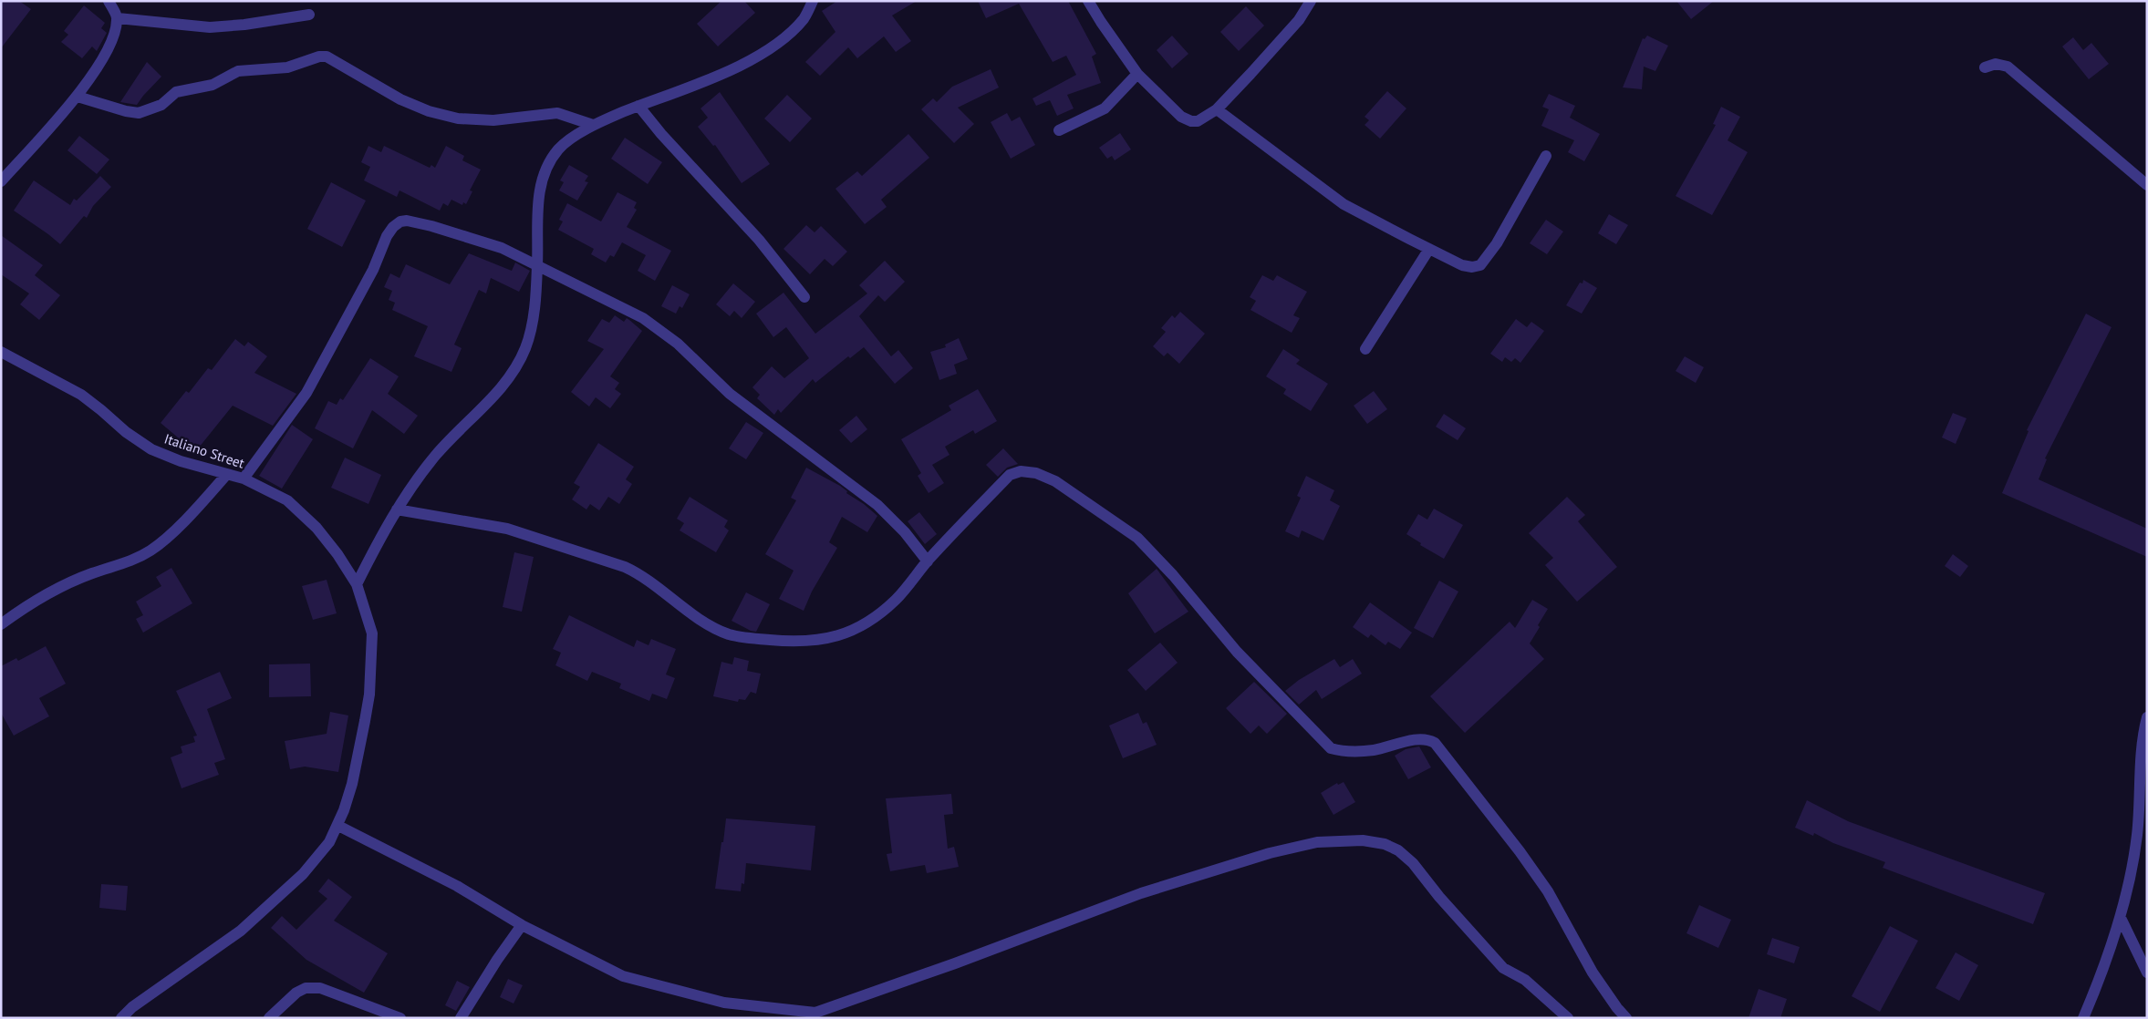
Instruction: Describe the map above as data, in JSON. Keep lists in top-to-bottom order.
{
  "streets": {
    "street": ["Italiano Street"]
  }
}
